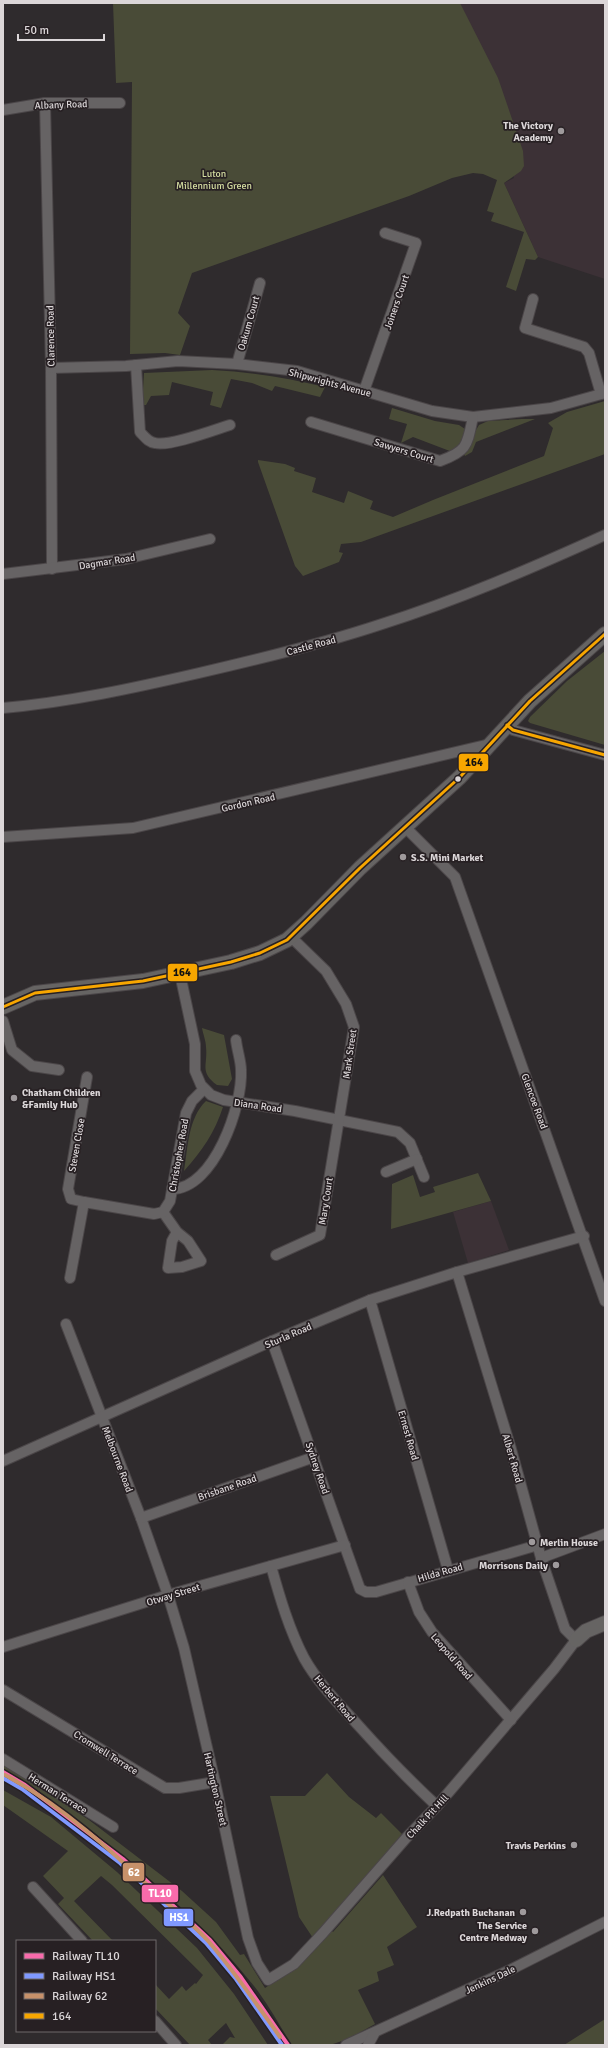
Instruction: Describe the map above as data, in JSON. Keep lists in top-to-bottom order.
{
  "streets": {
    "street": [
      "Albany Road",
      "Joiners Court",
      "Oakum Court",
      "Clarence Road",
      "Shipwrights Avenue",
      "Sawyers Court",
      "Dagmar Road",
      "Castle Road",
      "Gordon Road",
      "Mark Street",
      "Glencoe Road",
      "Diana Road",
      "Steven Close",
      "Christopher Road",
      "Mary Court",
      "Sturla Road",
      "Ernest Road",
      "Albert Road",
      "Melbourne Road",
      "Sydney Road",
      "Brisbane Road",
      "Hilda Road",
      "Otway Street",
      "Leopold Road",
      "Herbert Road",
      "Cromwell Terrace",
      "Hartington Street",
      "Herman Terrace",
      "Chalk Pit Hill",
      "Jenkins Dale"
    ]
  },
  "crossings": [
    ["Albany Road", "Clarence Road"],
    ["Joiners Court", "Shipwrights Avenue"],
    ["Oakum Court", "Shipwrights Avenue"],
    ["Clarence Road", "Shipwrights Avenue"],
    ["Clarence Road", "Dagmar Road"],
    ["Shipwrights Avenue", "Sawyers Court"],
    ["Mark Street", "Diana Road"],
    ["Mark Street", "Mary Court"],
    ["Glencoe Road", "Sturla Road"],
    ["Diana Road", "Christopher Road"],
    ["Diana Road", "Mary Court"],
    ["Sturla Road", "Ernest Road"],
    ["Sturla Road", "Albert Road"],
    ["Sturla Road", "Melbourne Road"],
    ["Sturla Road", "Sydney Road"],
    ["Ernest Road", "Hilda Road"],
    ["Albert Road", "Hilda Road"],
    ["Albert Road", "Chalk Pit Hill"],
    ["Melbourne Road", "Brisbane Road"],
    ["Melbourne Road", "Otway Street"],
    ["Melbourne Road", "Hartington Street"],
    ["Sydney Road", "Brisbane Road"],
    ["Sydney Road", "Hilda Road"],
    ["Sydney Road", "Otway Street"],
    ["Hilda Road", "Leopold Road"],
    ["Otway Street", "Herbert Road"],
    ["Otway Street", "Hartington Street"],
    ["Leopold Road", "Chalk Pit Hill"],
    ["Herbert Road", "Chalk Pit Hill"],
    ["Cromwell Terrace", "Hartington Street"],
    ["Hartington Street", "Chalk Pit Hill"]
  ],
  "parks": ["Luton Millennium Green"],
  "places": [
    "The Victory Academy",
    "S.S. Mini Market",
    "Chatham Children &Family Hub",
    "Merlin House",
    "Morrisons Daily",
    "Travis Perkins",
    "J.Redpath Buchanan",
    "The Service Centre Medway"
  ],
  "lines": [
    "transit line 164",
    "rail line TL10",
    "rail line 62",
    "rail line HS1"
  ],
  "legend": [
    "Railway TL10",
    "Railway HS1",
    "Railway 62",
    "164"
  ],
  "scale_bar": "50 m"
}
